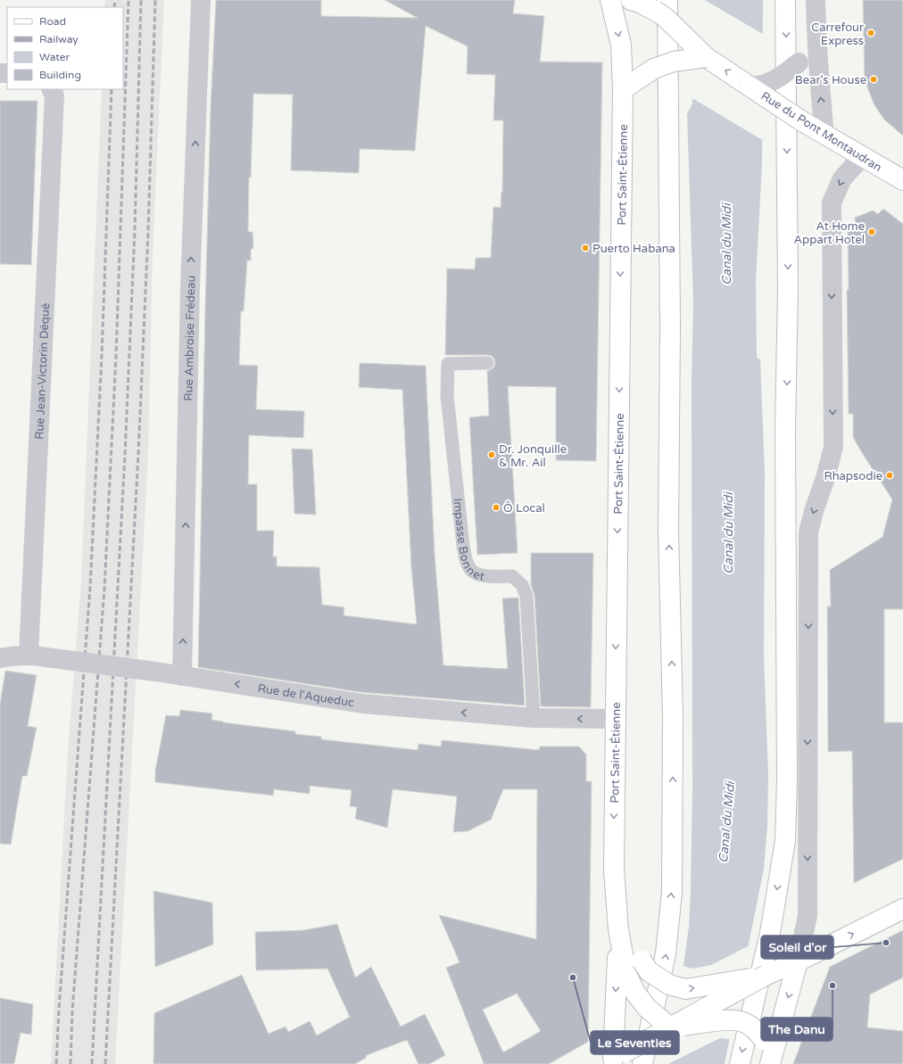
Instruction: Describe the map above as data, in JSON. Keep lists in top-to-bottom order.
{
  "streets": {
    "main road": ["Rue du Pont Montaudran", "Port Saint-Étienne"],
    "street": ["Rue Ambroise Frédeau", "Rue Jean-Victorin Déqué", "Rue de l'Aqueduc"],
    "lane": ["Impasse Bonnet"]
  },
  "crossings": [
    ["Port Saint-Étienne", "Rue de l'Aqueduc"],
    ["Rue Ambroise Frédeau", "Rue de l'Aqueduc"],
    ["Rue Jean-Victorin Déqué", "Rue de l'Aqueduc"],
    ["Impasse Bonnet", "Rue de l'Aqueduc"]
  ],
  "one_way": ["Rue Ambroise Frédeau", "Rue de l'Aqueduc"],
  "water": ["Canal du Midi"],
  "places": [
    "Carrefour Express",
    "Bear's House",
    "At Home Appart Hotel",
    "Puerto Habana",
    "Dr. Jonquille & Mr. Ail",
    "Rhapsodie",
    "Ô Local",
    "Soleil d'or",
    "Le Seventies",
    "The Danu"
  ],
  "legend": [
    "Road",
    "Railway",
    "Water",
    "Building"
  ]
}
